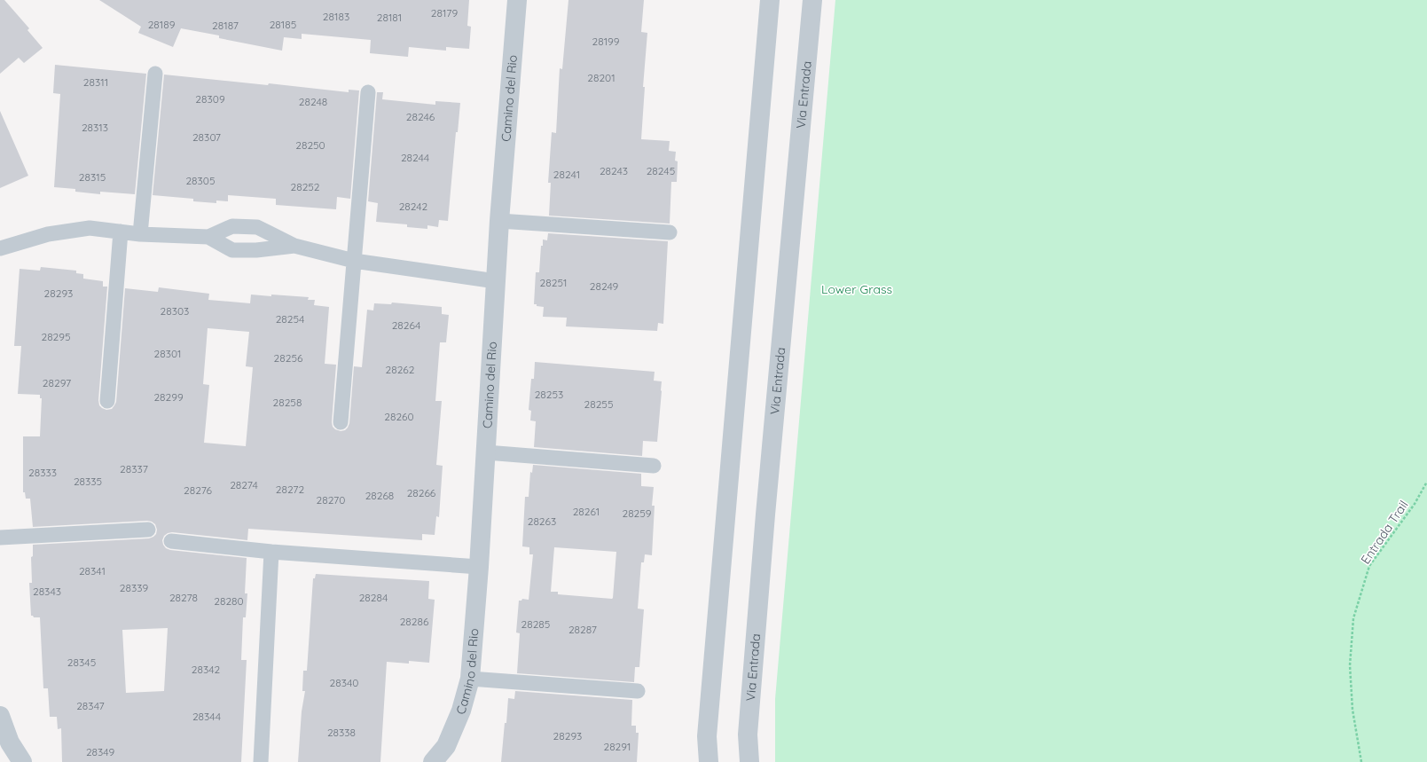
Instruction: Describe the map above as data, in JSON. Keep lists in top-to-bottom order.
{
  "streets": {
    "street": ["Via Entrada", "Camino del Rio"],
    "path": ["Entrada Trail"]
  },
  "parks": ["Lower Grass"],
  "house_numbers": [
    "28179",
    "28183",
    "28181",
    "28189",
    "28185",
    "28187",
    "28199",
    "28201",
    "28311",
    "28309",
    "28248",
    "28246",
    "28313",
    "28307",
    "28250",
    "28244",
    "28243",
    "28245",
    "28241",
    "28315",
    "28305",
    "28252",
    "28242",
    "28251",
    "28249",
    "28293",
    "28303",
    "28254",
    "28264",
    "28295",
    "28301",
    "28256",
    "28262",
    "28297",
    "28253",
    "28299",
    "28258",
    "28255",
    "28260",
    "28337",
    "28333",
    "28335",
    "28274",
    "28272",
    "28276",
    "28266",
    "28268",
    "28270",
    "28261",
    "28259",
    "28263",
    "28341",
    "28339",
    "28343",
    "28278",
    "28284",
    "28280",
    "28286",
    "28285",
    "28287",
    "28345",
    "28342",
    "28340",
    "28347",
    "28344",
    "28338",
    "28293",
    "28291",
    "28349"
  ]
}
